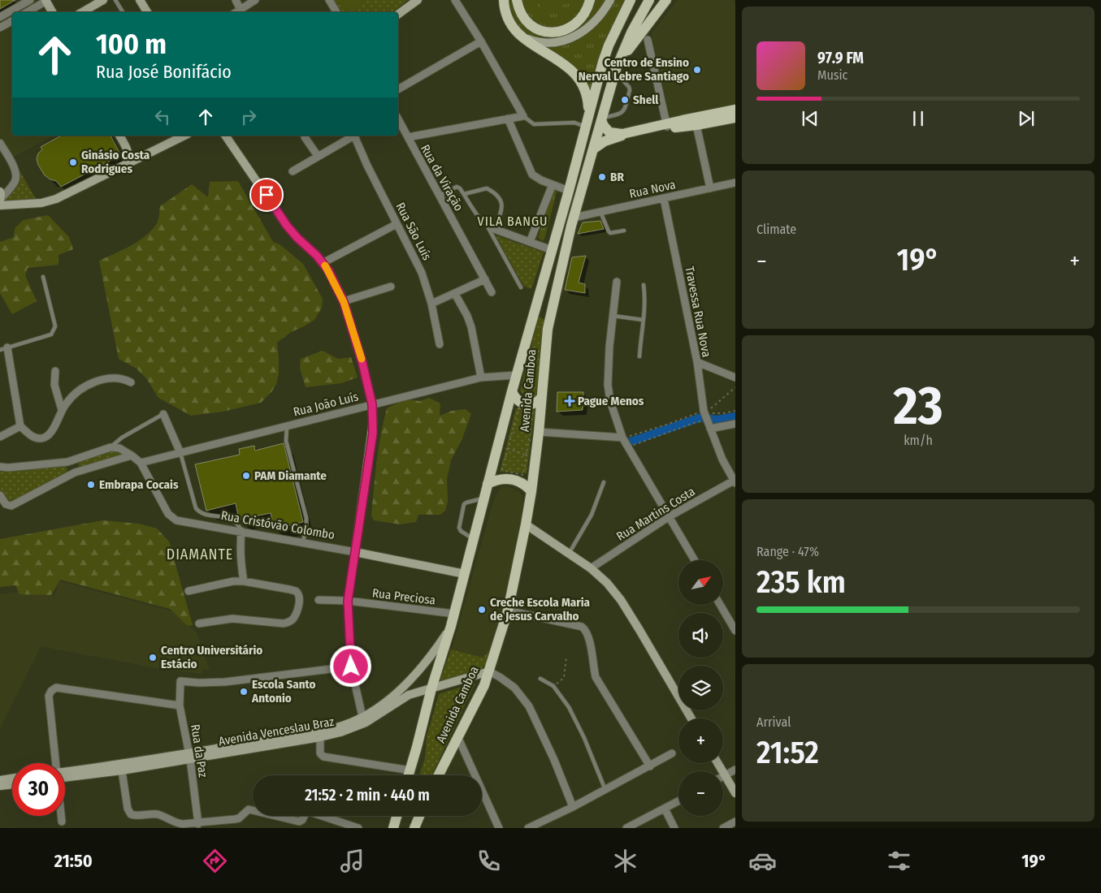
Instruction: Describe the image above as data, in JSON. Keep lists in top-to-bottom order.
{
  "streets": {
    "main road": ["Avenida Camboa", "Rua Cristóvão Colombo", "Avenida Venceslau Braz"],
    "street": [
      "Rua da Viração",
      "Rua Nova",
      "Rua São Luís",
      "Travessa Rua Nova",
      "Rua João Luís",
      "Rua Martins Costa",
      "Rua Preciosa",
      "Rua da Paz"
    ]
  },
  "crossings": [
    ["Rua Nova", "Travessa Rua Nova"],
    ["Rua Nova", "Avenida Camboa"],
    ["Travessa Rua Nova", "Rua Martins Costa"],
    ["Avenida Camboa", "Rua João Luís"],
    ["Avenida Camboa", "Rua Cristóvão Colombo"],
    ["Avenida Camboa", "Rua Preciosa"],
    ["Avenida Camboa", "Avenida Venceslau Braz"],
    ["Rua João Luís", "Rua Cristóvão Colombo"],
    ["Avenida Venceslau Braz", "Rua da Paz"]
  ],
  "districts": ["VILA BANGU", "DIAMANTE"],
  "places": {
    "other": [
      "Centro de Ensino Nerval Lebre Santiago",
      "Shell",
      "Ginásio Costa Rodrigues",
      "BR",
      "PAM Diamante",
      "Embrapa Cocais",
      "Creche Escola Maria de Jesus Carvalho",
      "Centro Universitário Estácio",
      "Escola Santo Antonio"
    ],
    "health": ["Pague Menos"]
  },
  "north": "top right",
  "page": {
    "turn": ["100 m", "Rua José Bonifácio"],
    "song": ["97.9 FM", "Music"],
    "tile": [
      "Climate",
      ["23", "km/h"],
      ["Range · 47%", "235 km"],
      ["Arrival", "21:52"]
    ],
    "heat": ["−", "19°", "+"],
    "map_buttons": ["+", "−"],
    "limit": "30",
    "trip": "21:52 · 2 min · 440 m",
    "tabs": ["21:50", "19°"]
  }
}
